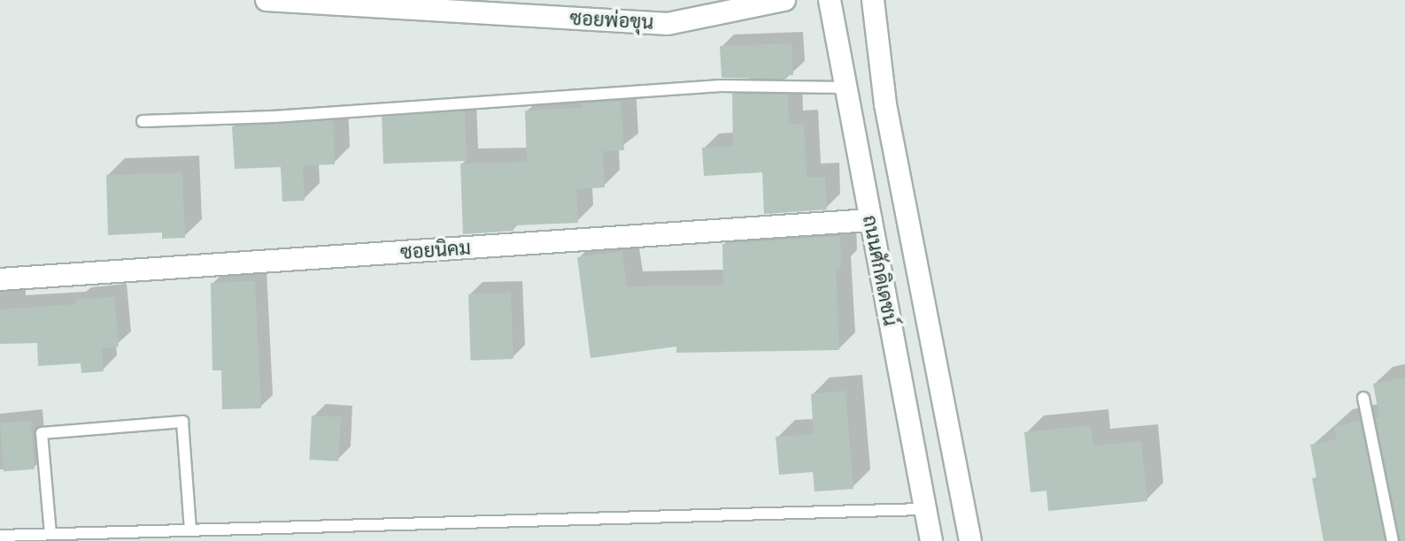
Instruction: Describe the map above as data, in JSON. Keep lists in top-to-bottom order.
{
  "streets": {
    "street": ["ซอยพ่อขุน", "ซอยนิคม", "ถนนศักดิเดชน์"]
  },
  "crossings": [
    ["ซอยนิคม", "ถนนศักดิเดชน์"]
  ]
}
